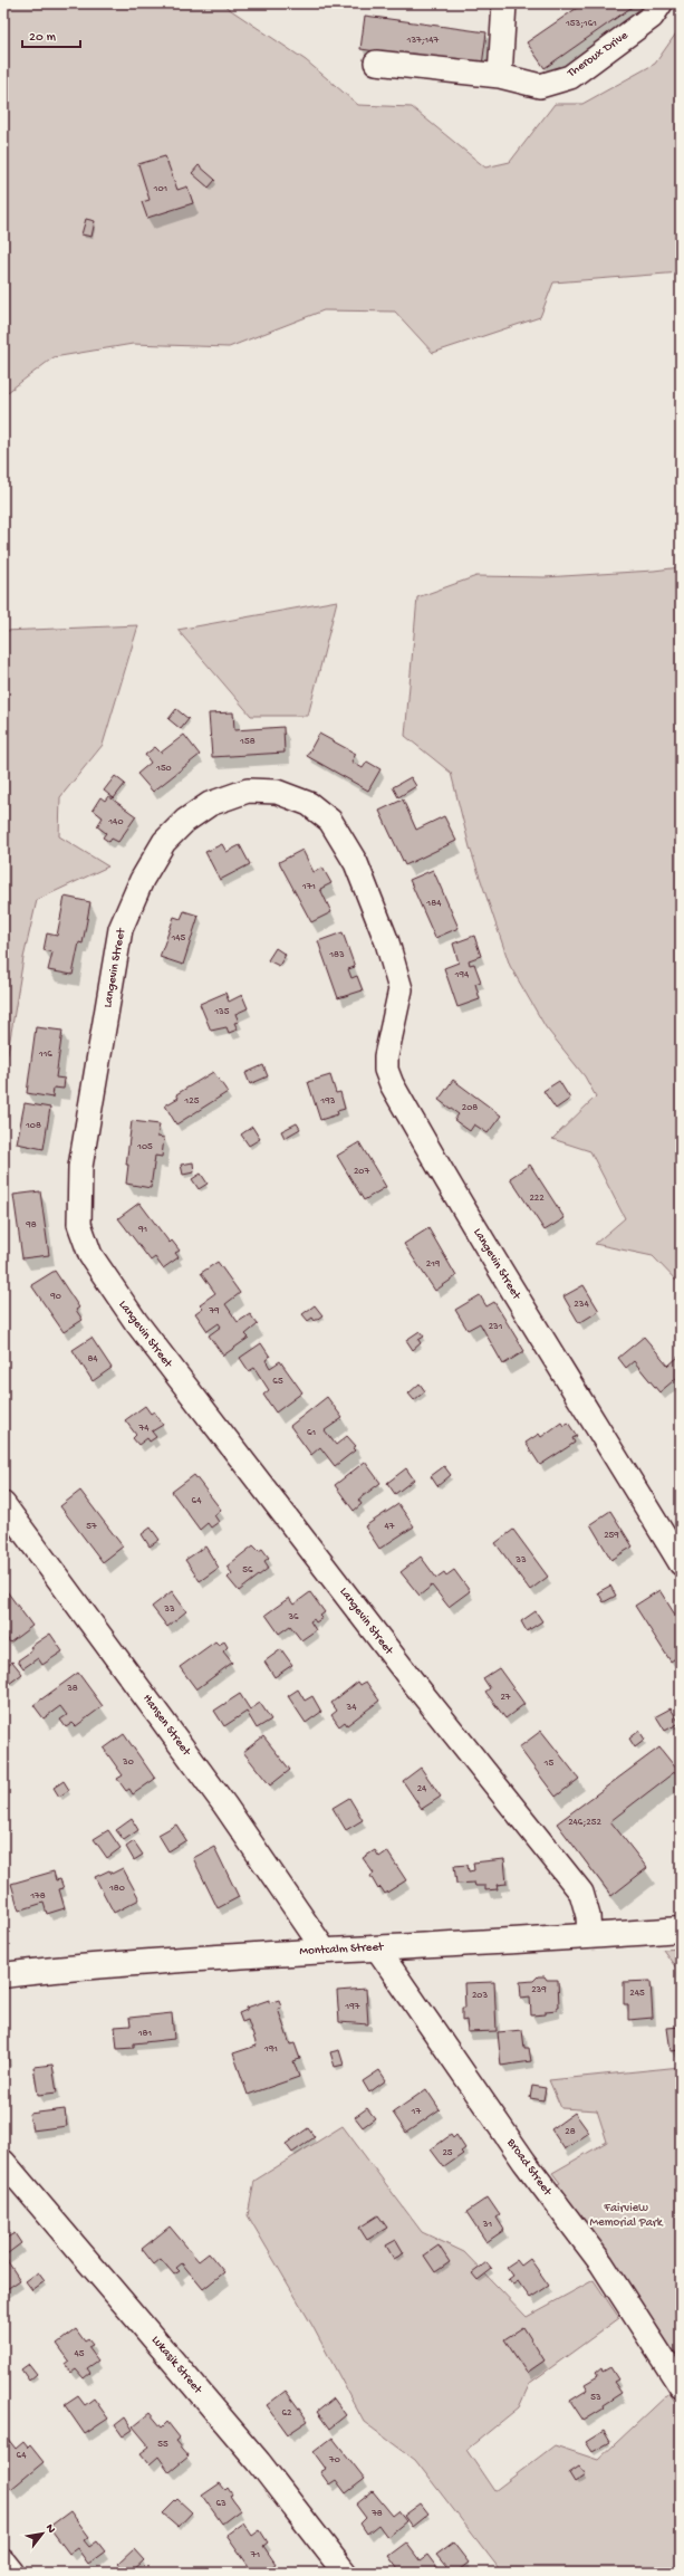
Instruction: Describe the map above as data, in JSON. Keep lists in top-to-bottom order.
{
  "streets": {
    "main road": ["Montcalm Street"],
    "street": [
      "Theroux Drive",
      "Langevin Street",
      "Hansen Street",
      "Broad Street",
      "Lukasik Street"
    ]
  },
  "crossings": [
    ["Langevin Street", "Montcalm Street"],
    ["Hansen Street", "Montcalm Street"],
    ["Montcalm Street", "Broad Street"]
  ],
  "parks": ["Fairview Memorial Park"],
  "house_numbers": [
    "153;161",
    "137;147",
    "101",
    "158",
    "150",
    "140",
    "171",
    "184",
    "145",
    "183",
    "194",
    "135",
    "116",
    "125",
    "193",
    "208",
    "108",
    "105",
    "207",
    "222",
    "98",
    "91",
    "219",
    "90",
    "234",
    "79",
    "231",
    "84",
    "65",
    "74",
    "61",
    "64",
    "57",
    "47",
    "259",
    "33",
    "56",
    "33",
    "36",
    "38",
    "27",
    "34",
    "30",
    "15",
    "24",
    "246;252",
    "180",
    "178",
    "239",
    "245",
    "203",
    "197",
    "181",
    "191",
    "17",
    "28",
    "25",
    "31",
    "45",
    "53",
    "62",
    "55",
    "64",
    "70",
    "63",
    "78",
    "71"
  ],
  "scale_bar": "20 m",
  "north": "top right"
}
